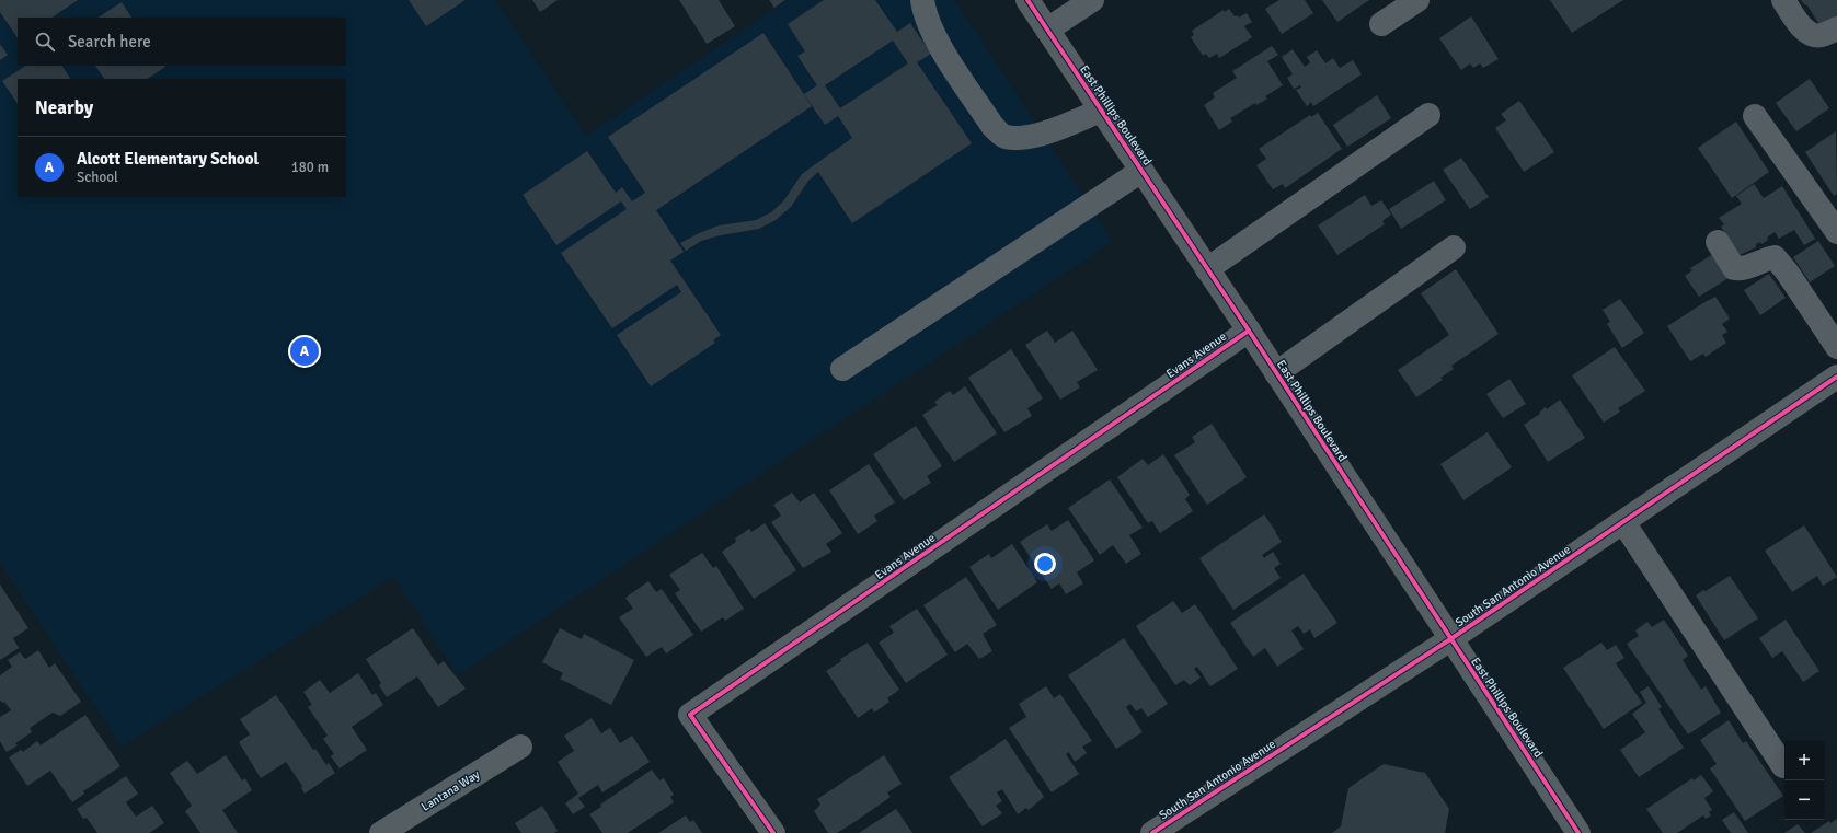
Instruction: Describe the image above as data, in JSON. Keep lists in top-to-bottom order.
{
  "streets": {
    "street": [
      "East Phillips Boulevard",
      "Evans Avenue",
      "South San Antonio Avenue",
      "Lantana Way"
    ]
  },
  "crossings": [
    ["East Phillips Boulevard", "Evans Avenue"],
    ["East Phillips Boulevard", "South San Antonio Avenue"]
  ],
  "page": {
    "search": "Search here",
    "heading": "Nearby",
    "list": [
      {
        "mark": "A",
        "name": "Alcott Elementary School",
        "note": "School",
        "value": "180 m"
      }
    ],
    "pins": "A",
    "map_buttons": ["+", "−"]
  }
}
